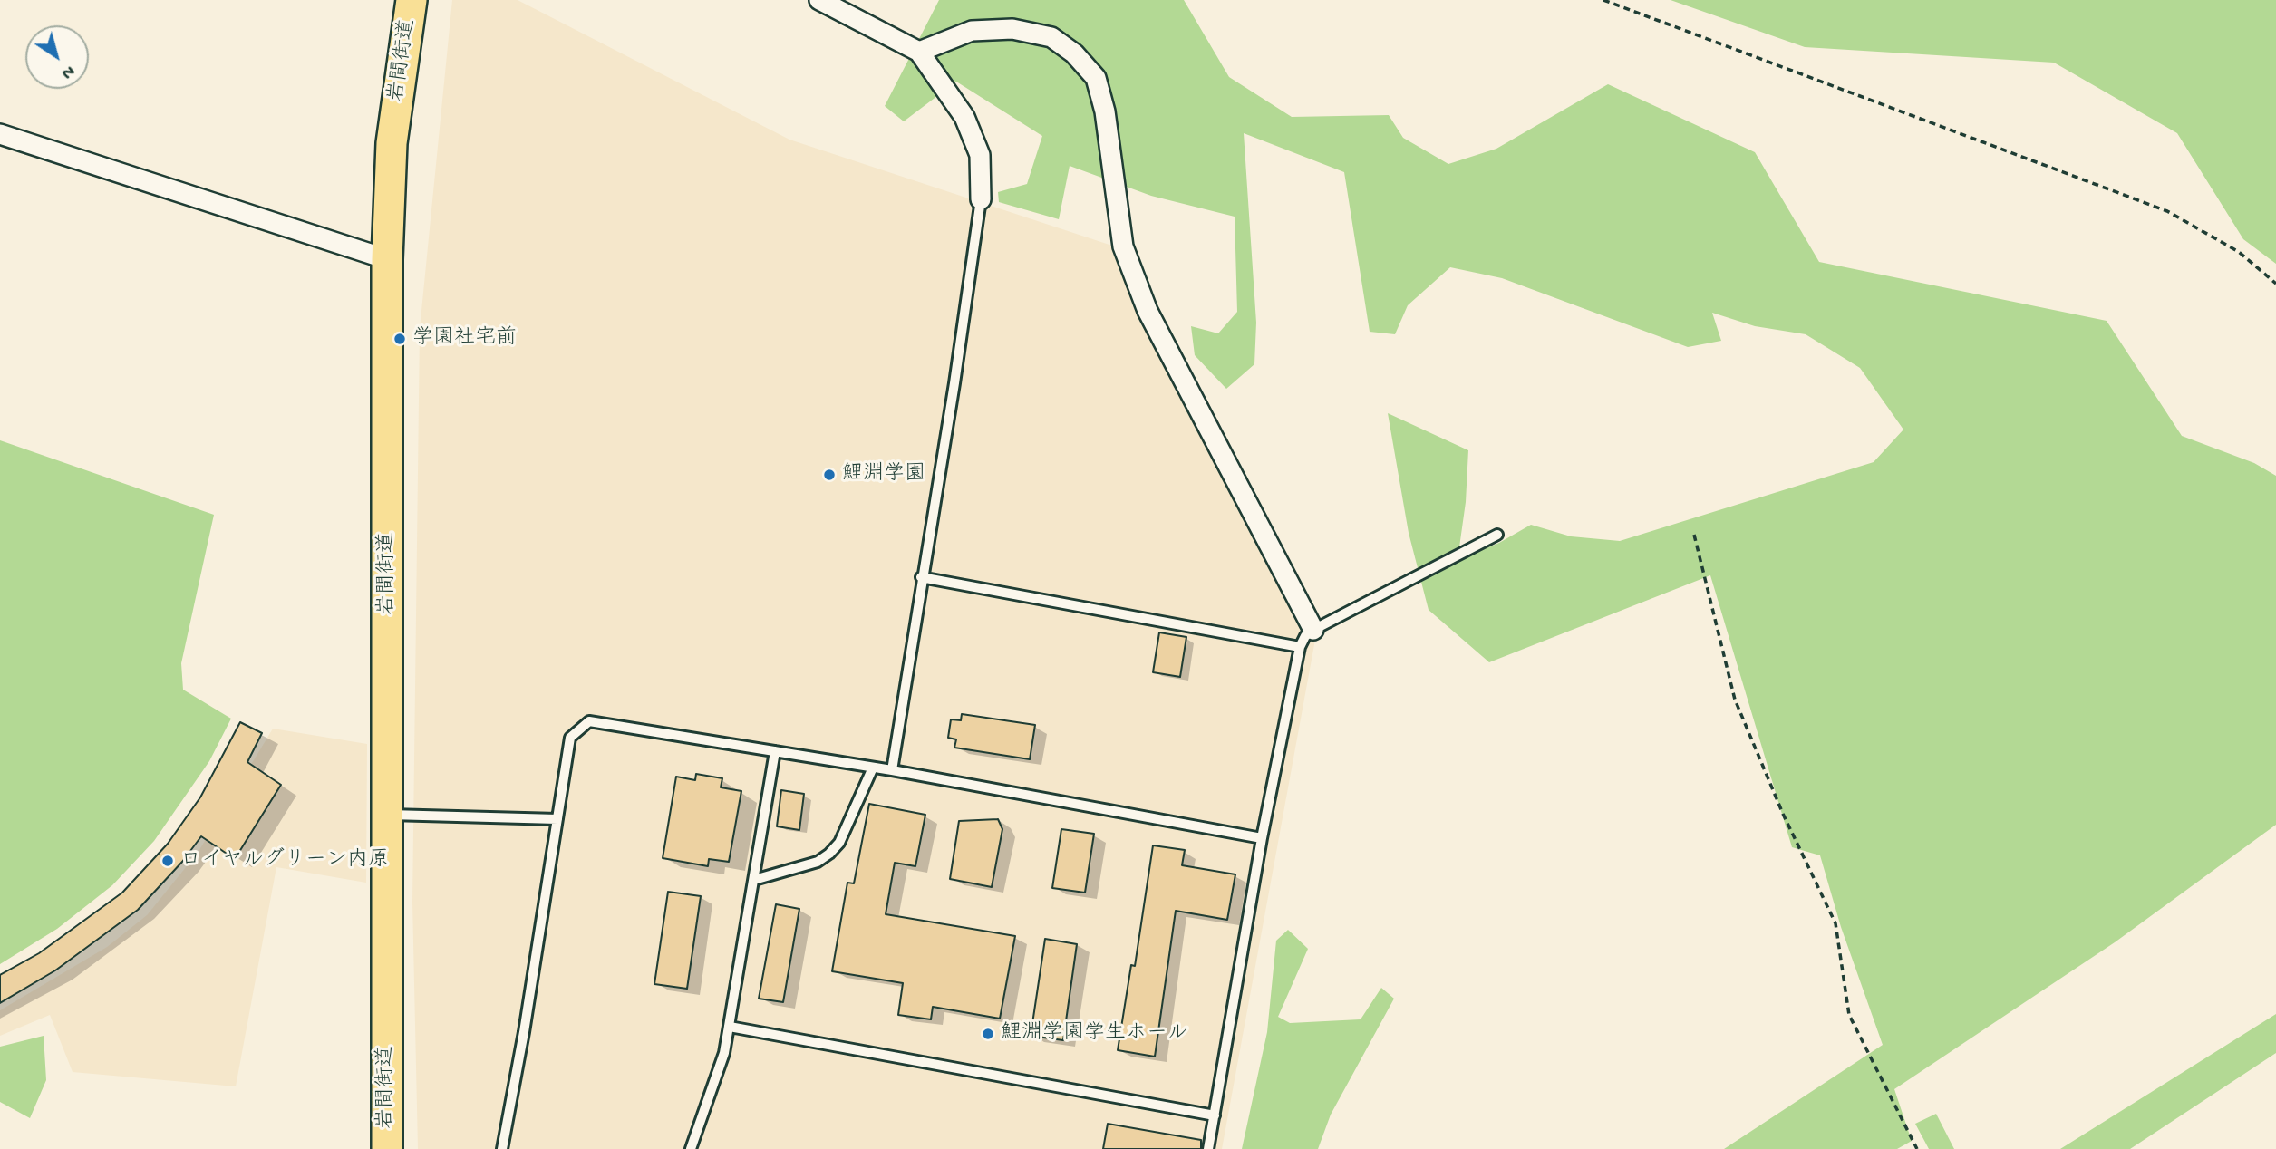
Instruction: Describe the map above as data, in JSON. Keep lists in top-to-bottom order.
{
  "streets": {
    "main road": ["岩間街道"]
  },
  "places": [
    "学園社宅前",
    "鯉淵学園",
    "ロイヤルグリーン内原",
    "鯉淵学園学生ホール"
  ],
  "north": "bottom right"
}
